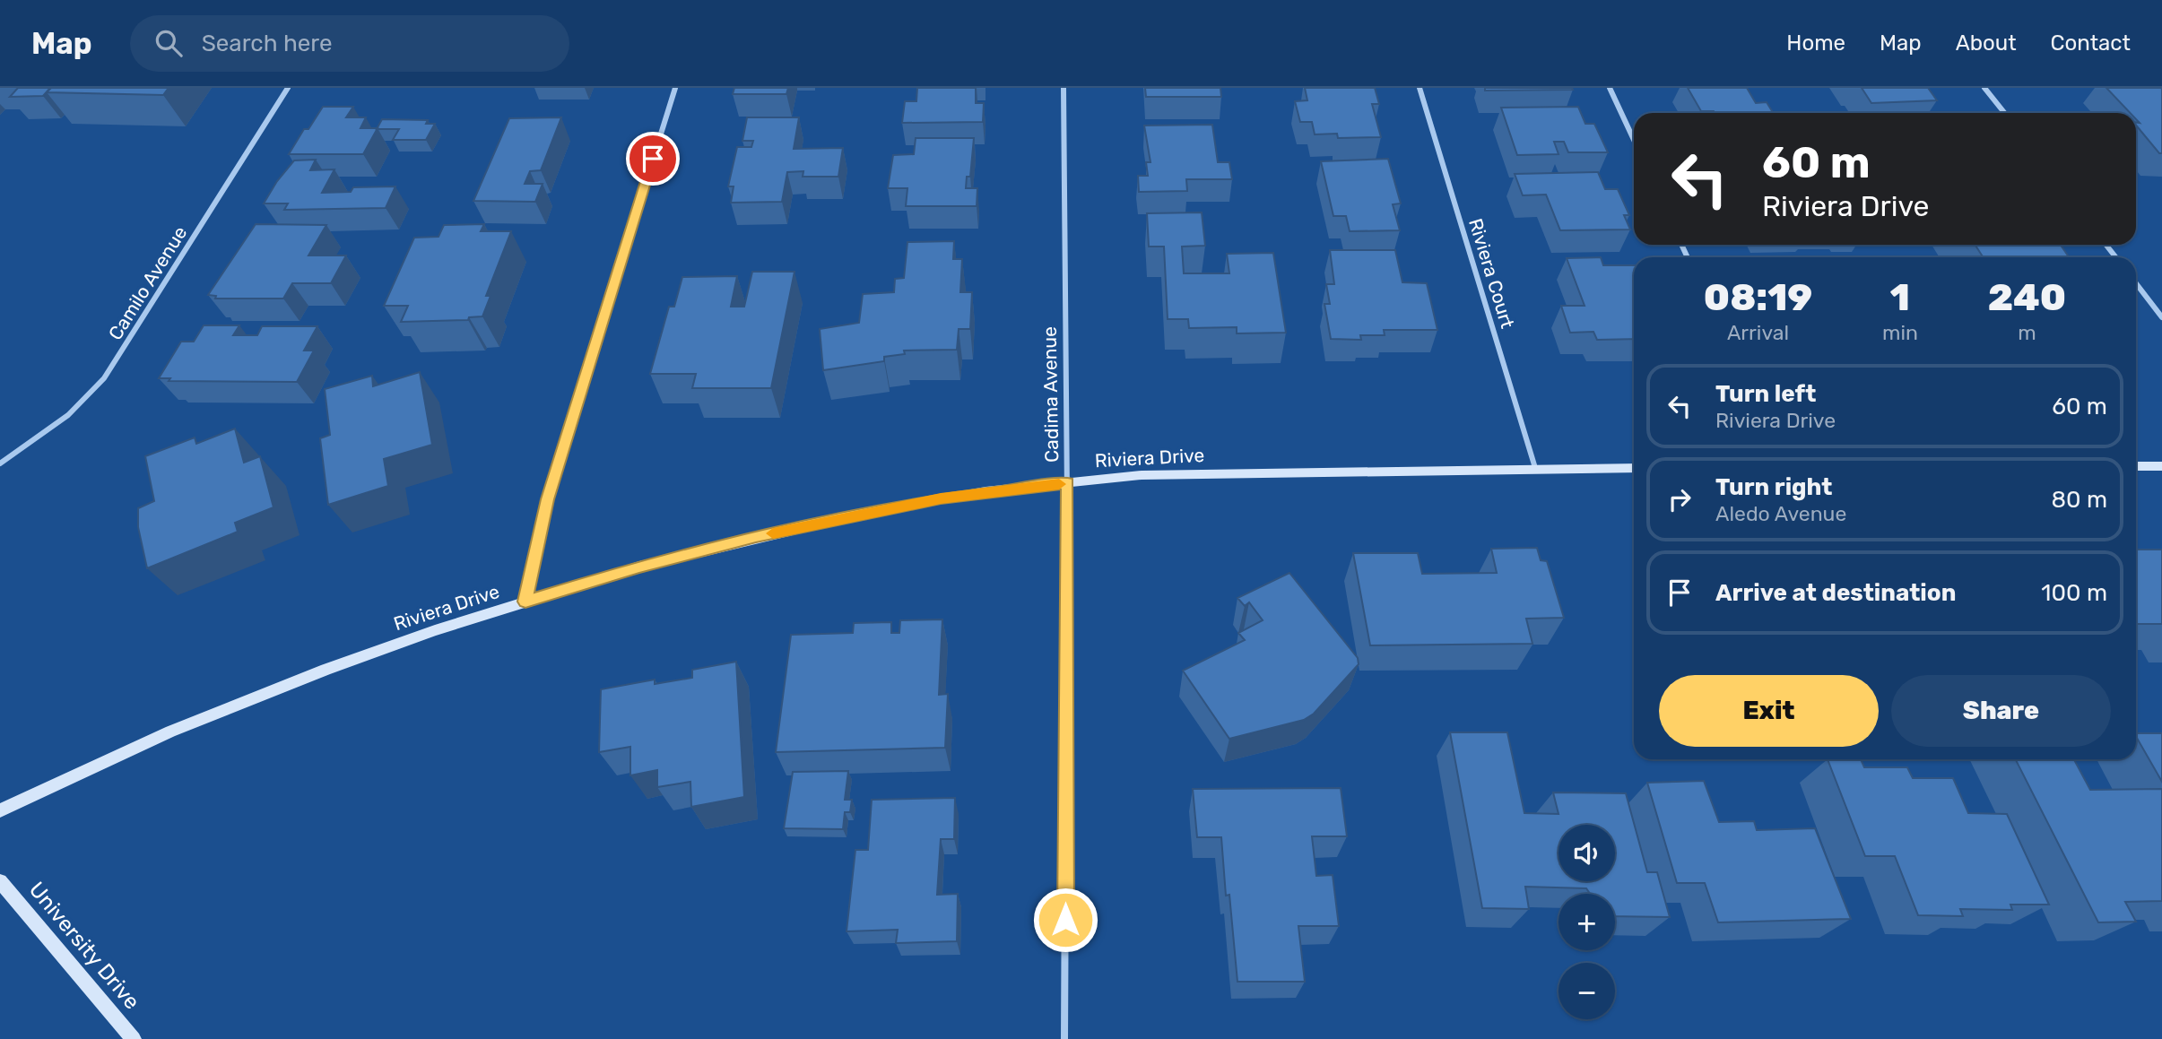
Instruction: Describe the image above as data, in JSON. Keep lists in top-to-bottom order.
{
  "streets": {
    "street": [
      "Riviera Court",
      "Camilo Avenue",
      "Cadima Avenue",
      "Riviera Drive",
      "University Drive"
    ]
  },
  "crossings": [
    ["Riviera Court", "Riviera Drive"],
    ["Cadima Avenue", "Riviera Drive"]
  ],
  "page": {
    "header": "Map",
    "search": "Search here",
    "nav": [
      "Home",
      "Map",
      "About",
      "Contact"
    ],
    "turn": ["60 m", "Riviera Drive"],
    "eta": [
      "08:19",
      "Arrival",
      "1",
      "min",
      "240",
      "m"
    ],
    "list": [
      {
        "name": "Turn left",
        "note": "Riviera Drive",
        "value": "60 m"
      },
      {
        "name": "Turn right",
        "note": "Aledo Avenue",
        "value": "80 m"
      },
      {
        "name": "Arrive at destination",
        "value": "100 m"
      }
    ],
    "buttons": ["Exit", "Share"],
    "map_buttons": ["+", "−"]
  }
}
